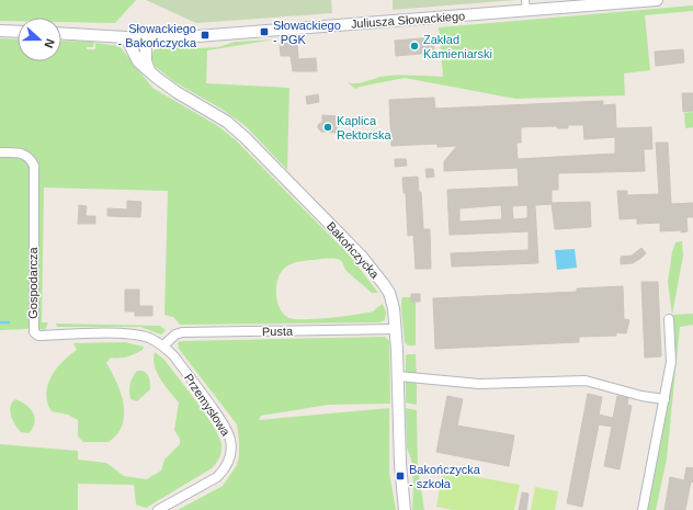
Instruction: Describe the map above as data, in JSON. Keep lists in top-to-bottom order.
{
  "streets": {
    "street": [
      "Juliusza Słowackiego",
      "Bakończycka",
      "Gospodarcza",
      "Pusta",
      "Przemysłowa"
    ]
  },
  "crossings": [
    ["Juliusza Słowackiego", "Bakończycka"],
    ["Bakończycka", "Pusta"],
    ["Gospodarcza", "Pusta"],
    ["Gospodarcza", "Przemysłowa"],
    ["Pusta", "Przemysłowa"]
  ],
  "places": {
    "transit": ["Słowackiego - PGK", "Słowackiego - Bakończycka", "Bakończycka - szkoła"],
    "other": ["Zakład Kamieniarski", "Kaplica Rektorska"]
  },
  "north": "right"
}
